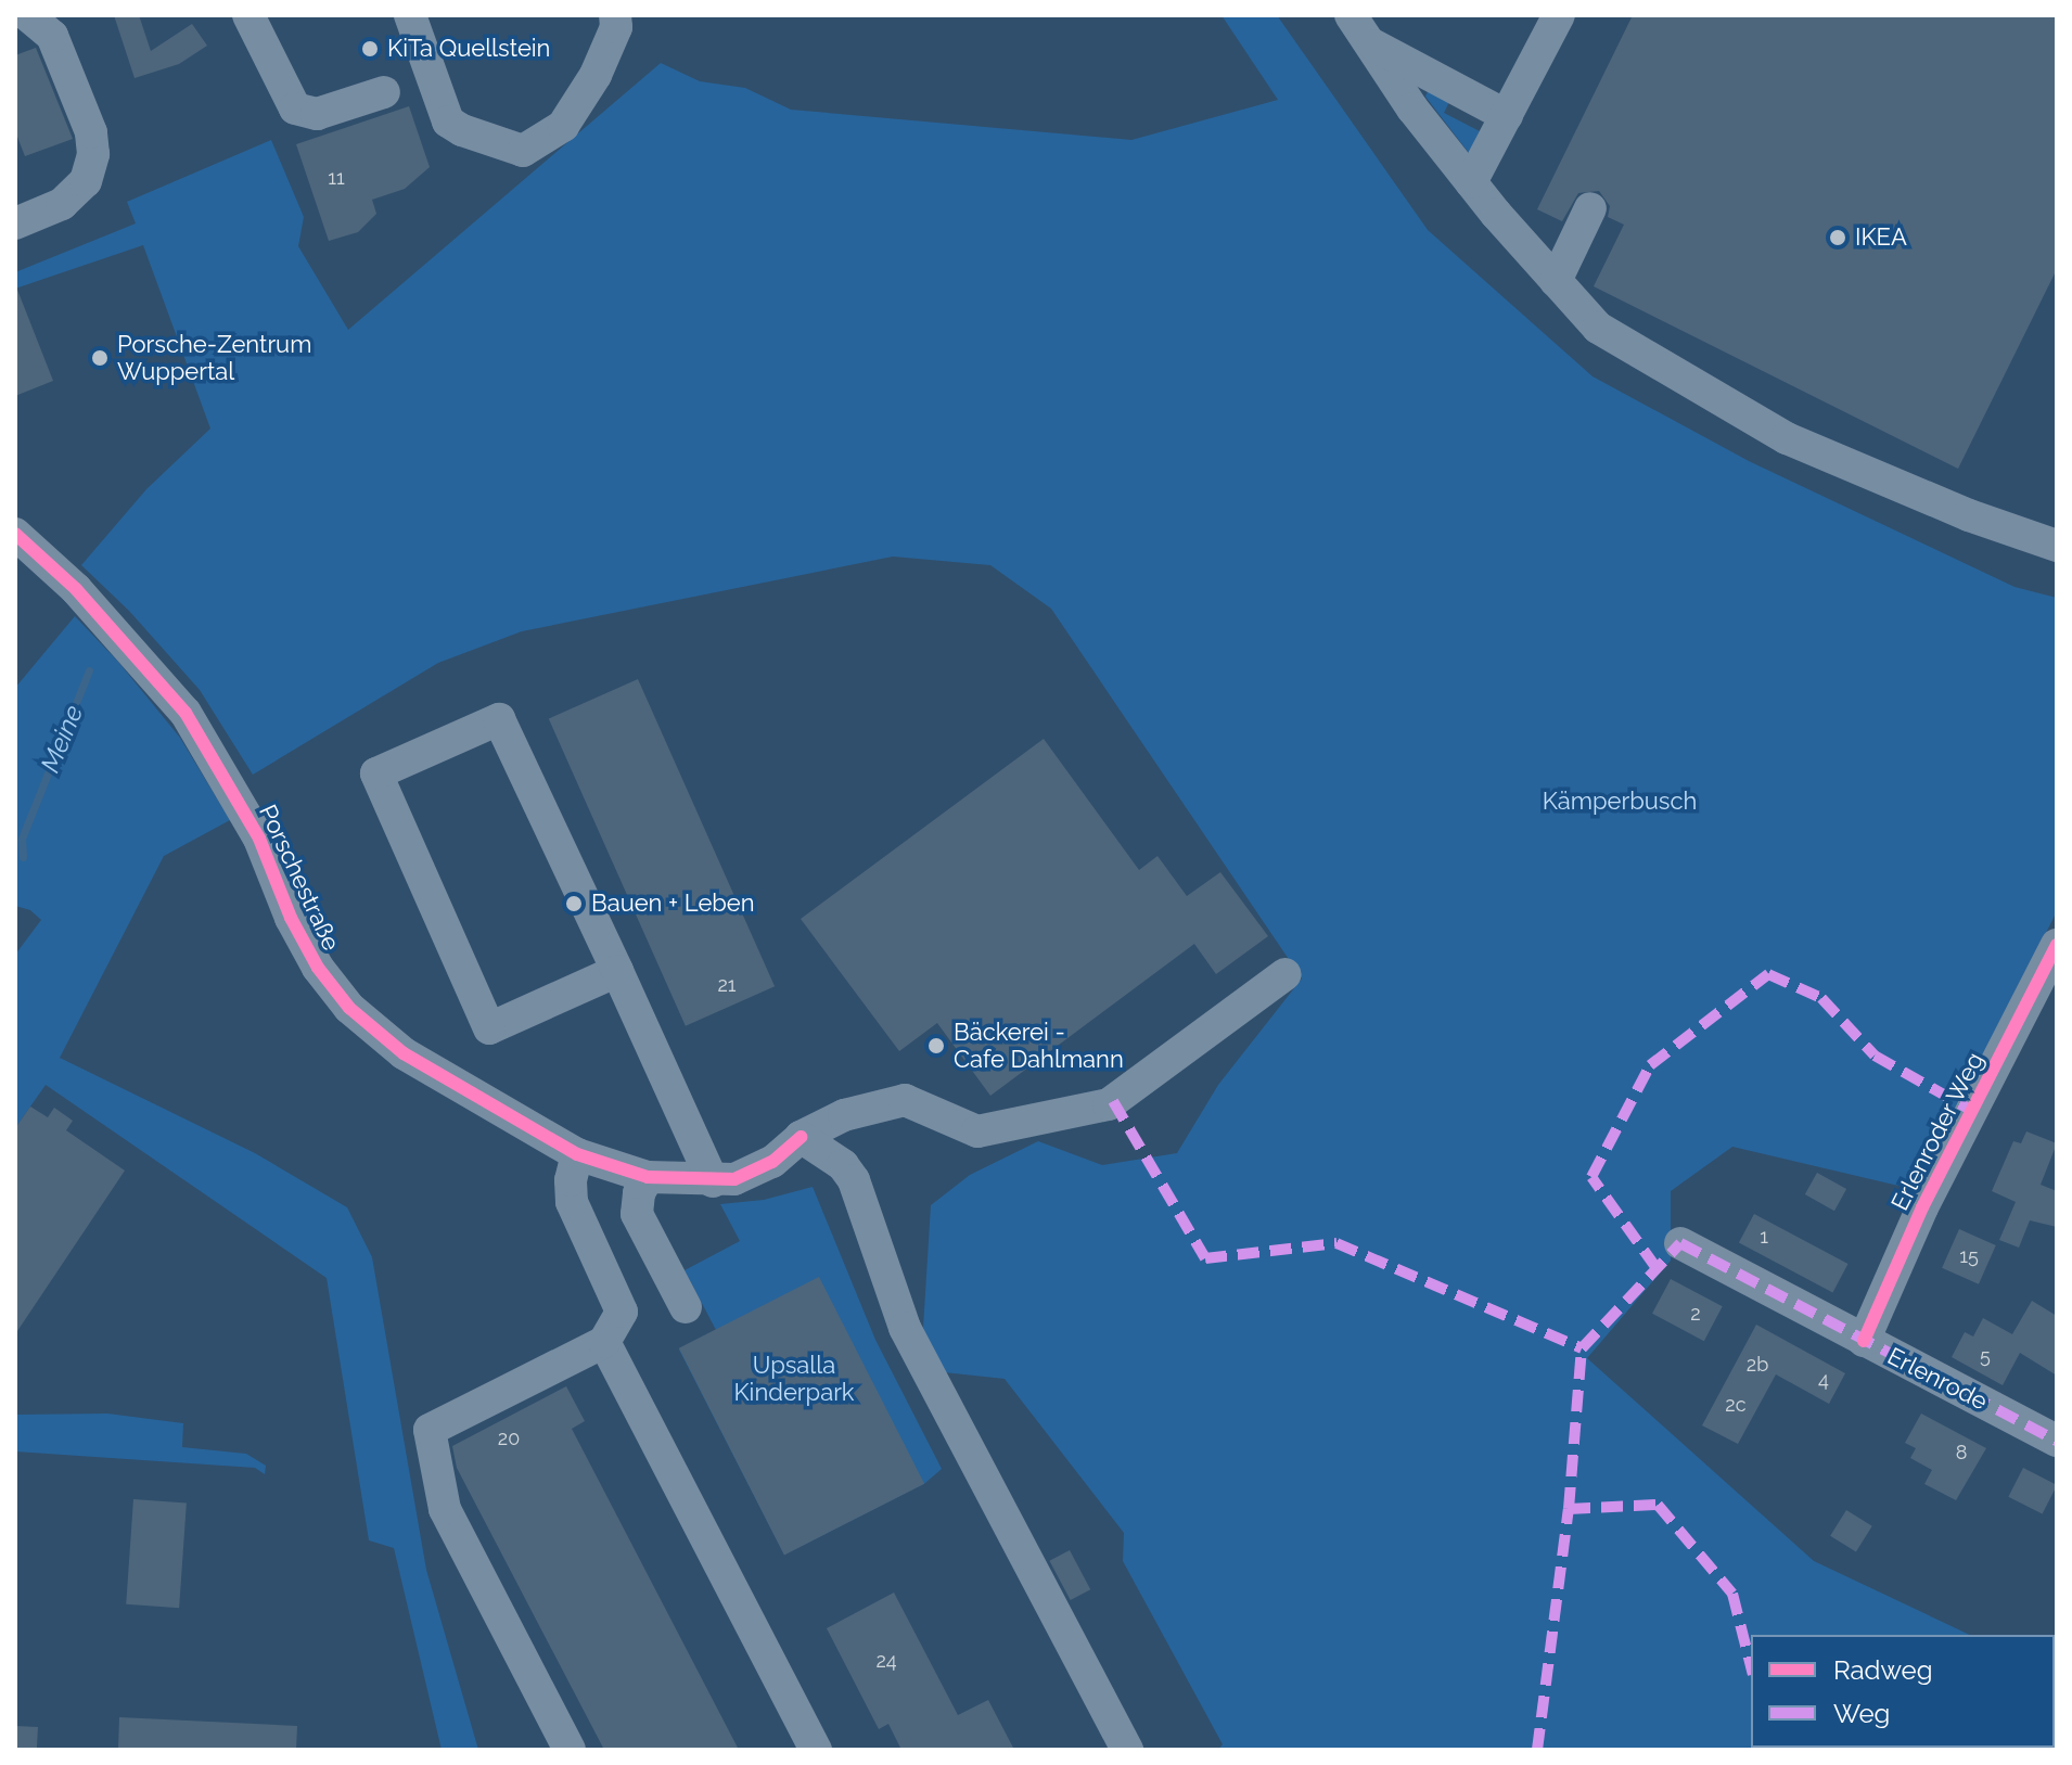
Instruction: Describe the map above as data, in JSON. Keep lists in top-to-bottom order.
{
  "streets": {
    "street": ["Porschestraße", "Erlenroder Weg", "Erlenrode"]
  },
  "crossings": [
    ["Erlenroder Weg", "Erlenrode"]
  ],
  "water": ["Meine"],
  "parks": ["Kämperbusch", "Upsalla Kinderpark"],
  "places": [
    "KiTa Quellstein",
    "IKEA",
    "Porsche-Zentrum Wuppertal",
    "Bauen + Leben",
    "Bäckerei - Cafe Dahlmann"
  ],
  "house_numbers": [
    "11",
    "21",
    "1",
    "15",
    "2",
    "5",
    "2b",
    "4",
    "2c",
    "20",
    "8",
    "24"
  ],
  "legend": ["Radweg", "Weg"]
}
